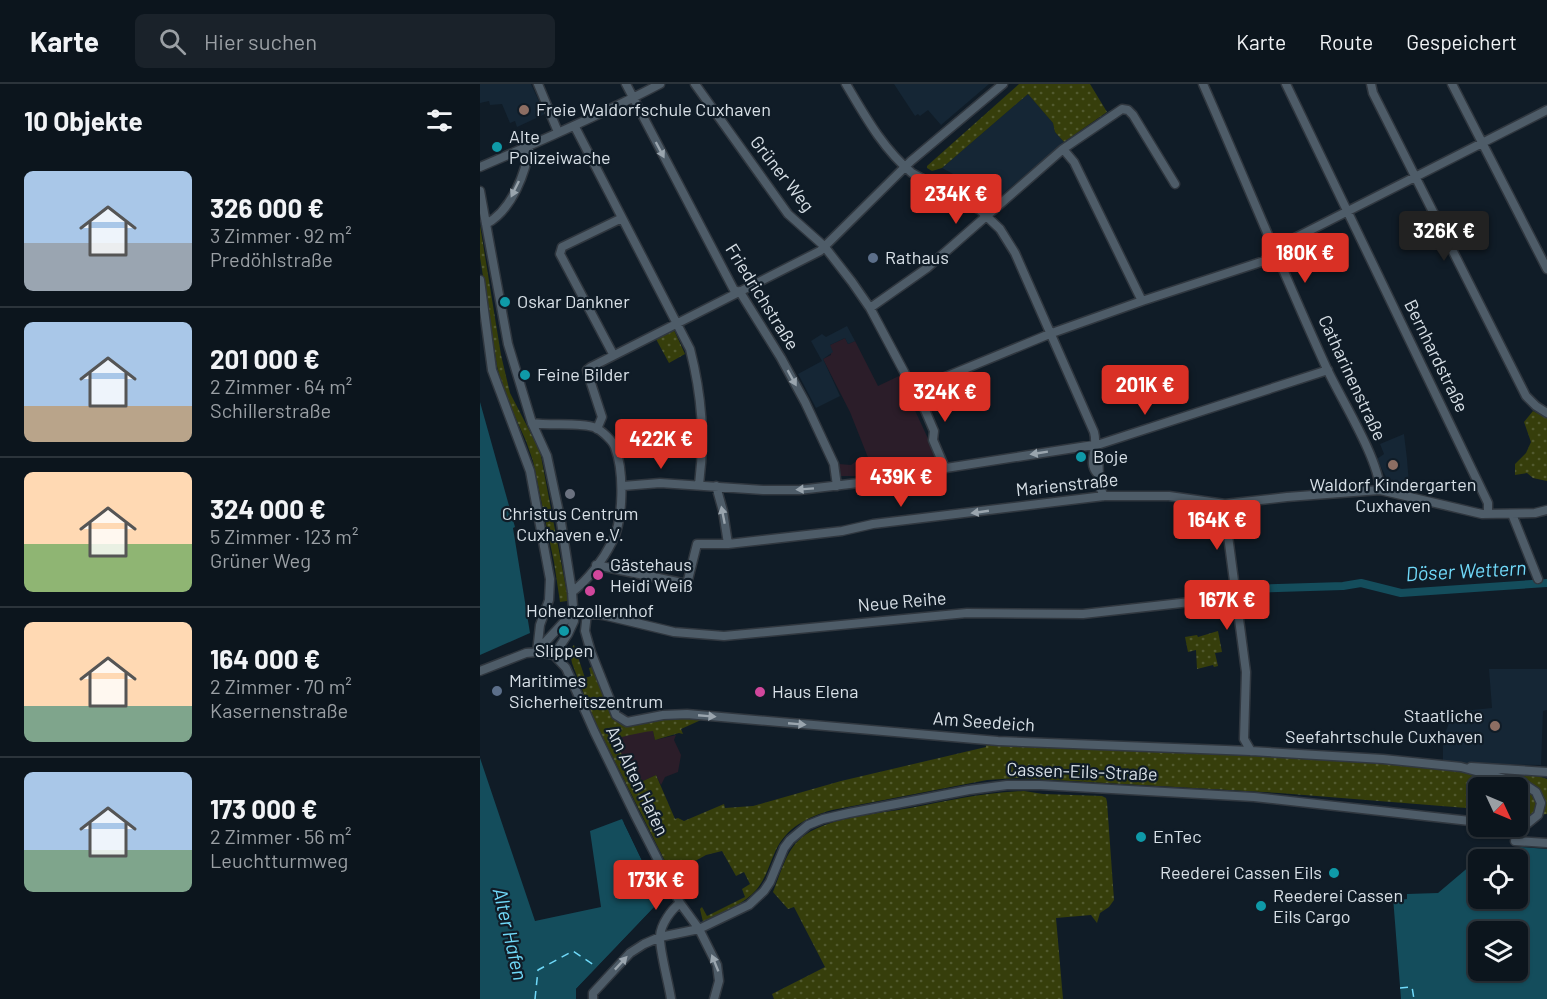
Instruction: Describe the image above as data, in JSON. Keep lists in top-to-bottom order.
{
  "streets": {
    "street": [
      "Grüner Weg",
      "Friedrichstraße",
      "Bernhardstraße",
      "Catharinenstraße",
      "Marienstraße",
      "Neue Reihe",
      "Am Seedeich",
      "Cassen-Eils-Straße",
      "Am Alten Hafen"
    ]
  },
  "crossings": [
    ["Bernhardstraße", "Marienstraße"],
    ["Catharinenstraße", "Marienstraße"],
    ["Neue Reihe", "Am Seedeich"],
    ["Cassen-Eils-Straße", "Am Alten Hafen"]
  ],
  "one_way": ["Am Seedeich"],
  "water": ["Döser Wettern", "Alter Hafen"],
  "places": [
    "Freie Waldorfschule Cuxhaven",
    "Alte Polizeiwache",
    "Rathaus",
    "Oskar Dankner",
    "Feine Bilder",
    "Boje",
    "Waldorf Kindergarten Cuxhaven",
    "Christus Centrum Cuxhaven e.V.",
    "Gästehaus Heidi Weiß",
    "Hohenzollernhof",
    "Slippen",
    "Maritimes Sicherheitszentrum",
    "Haus Elena",
    "Staatliche Seefahrtschule Cuxhaven",
    "EnTec",
    "Reederei Cassen Eils",
    "Reederei Cassen Eils Cargo"
  ],
  "north": "bottom right",
  "page": {
    "header": "Karte",
    "search": "Hier suchen",
    "nav": ["Karte", "Route", "Gespeichert"],
    "heading": "10 Objekte",
    "list": [
      {
        "name": "326 000 €",
        "note": "3 Zimmer · 92 m² · Predöhlstraße"
      },
      {
        "name": "201 000 €",
        "note": "2 Zimmer · 64 m² · Schillerstraße"
      },
      {
        "name": "324 000 €",
        "note": "5 Zimmer · 123 m² · Grüner Weg"
      },
      {
        "name": "164 000 €",
        "note": "2 Zimmer · 70 m² · Kasernenstraße"
      },
      {
        "name": "173 000 €",
        "note": "2 Zimmer · 56 m² · Leuchtturmweg"
      }
    ],
    "price": [
      "234K €",
      "326K €",
      "180K €",
      "201K €",
      "324K €",
      "422K €",
      "439K €",
      "164K €",
      "167K €",
      "173K €"
    ]
  }
}
